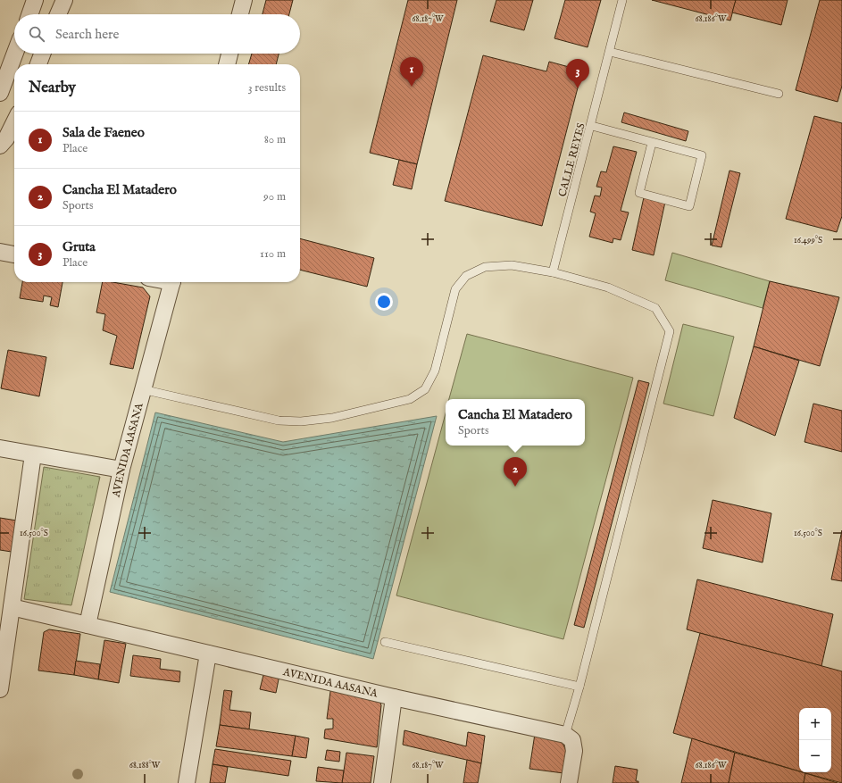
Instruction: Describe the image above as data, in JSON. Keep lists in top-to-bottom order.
{
  "streets": {
    "street": ["AVENIDA AASANA"],
    "lane": ["CALLE REYES"]
  },
  "page": {
    "search": "Search here",
    "pins": ["1", "3", "2"],
    "heading": ["Nearby", "3 results"],
    "list": [
      {
        "mark": "1",
        "name": "Sala de Faeneo",
        "note": "Place",
        "value": "80 m"
      },
      {
        "mark": "2",
        "name": "Cancha El Matadero",
        "note": "Sports",
        "value": "90 m"
      },
      {
        "mark": "3",
        "name": "Gruta",
        "note": "Place",
        "value": "110 m"
      }
    ],
    "popup": ["Cancha El Matadero", "Sports"],
    "map_buttons": ["+", "−"]
  },
  "coordinates": [
    "68.187°W",
    "68.186°W",
    "16.499°S",
    "16.500°S",
    "68.188°W"
  ]
}
